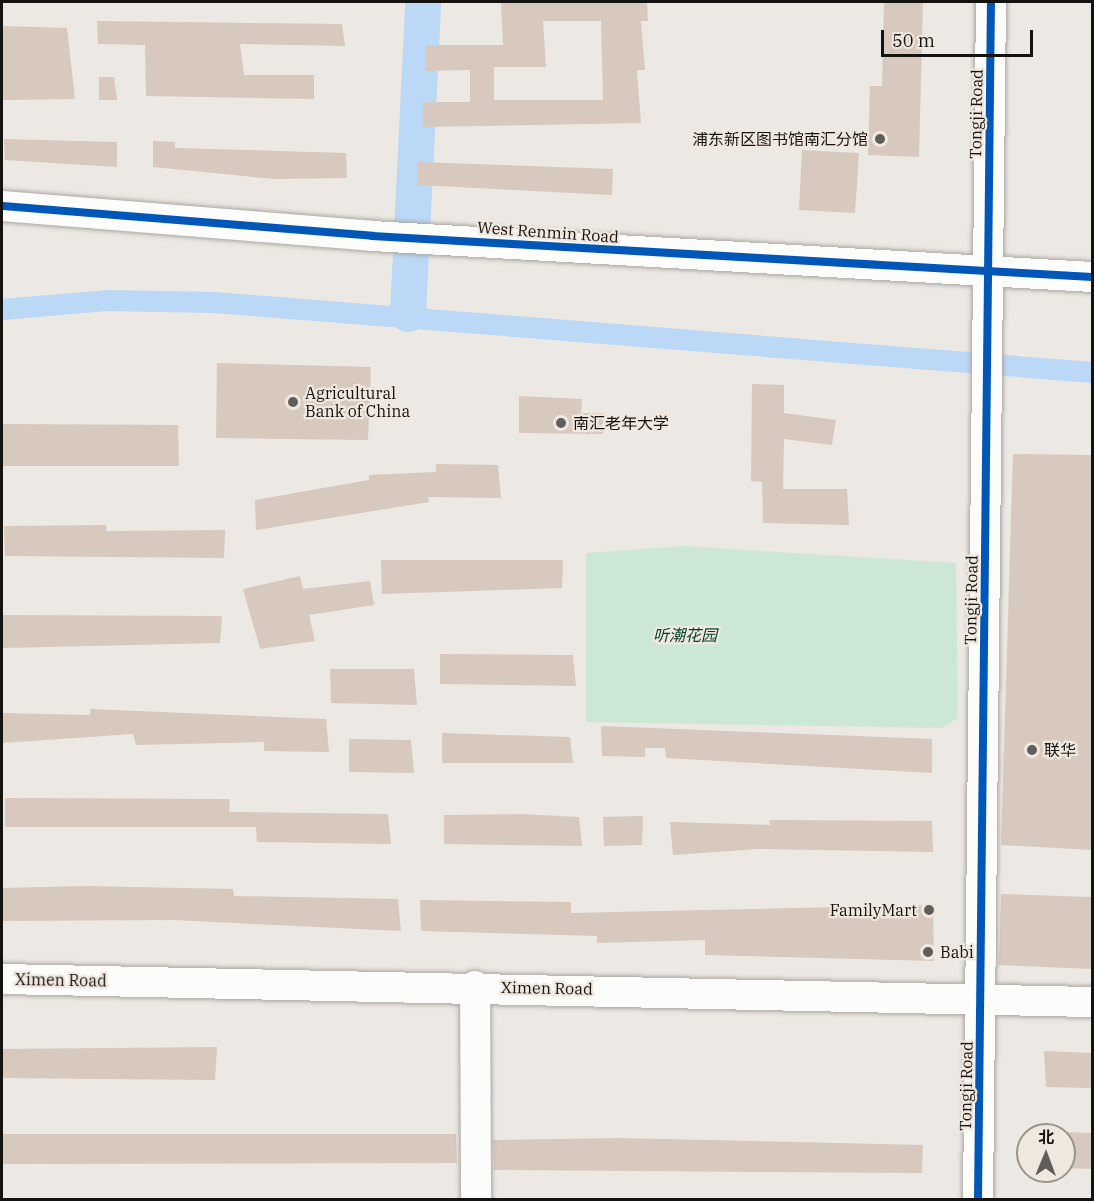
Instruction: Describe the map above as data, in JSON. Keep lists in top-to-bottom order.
{
  "streets": {
    "street": ["Tongji Road", "West Renmin Road", "Ximen Road"]
  },
  "crossings": [
    ["Tongji Road", "West Renmin Road"],
    ["Tongji Road", "Ximen Road"]
  ],
  "parks": ["听潮花园"],
  "places": [
    "浦东新区图书馆南汇分馆",
    "Agricultural Bank of China",
    "南汇老年大学",
    "联华",
    "FamilyMart",
    "Babi"
  ],
  "scale_bar": "50 m",
  "north": "top"
}
